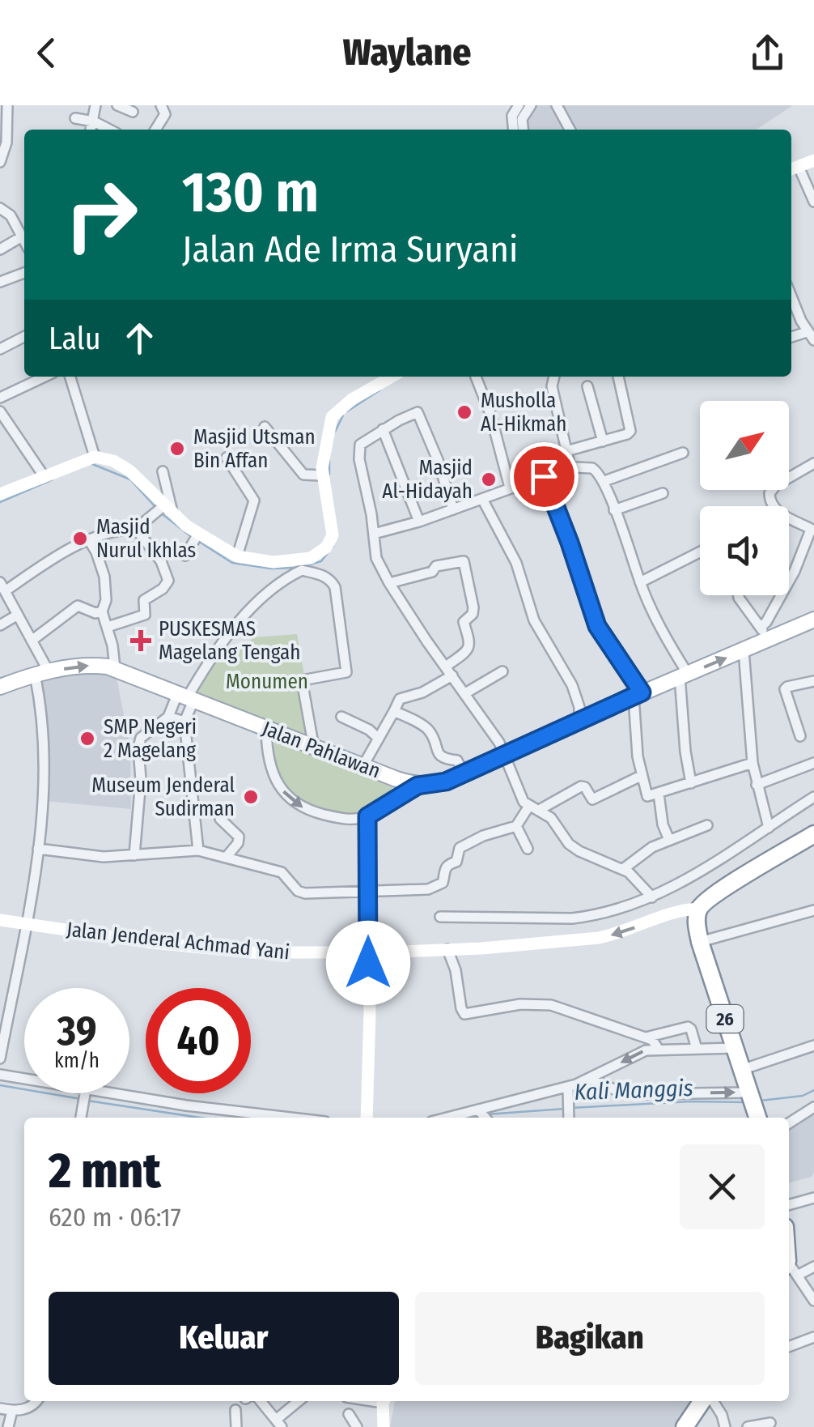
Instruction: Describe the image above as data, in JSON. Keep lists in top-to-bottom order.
{
  "streets": {
    "highway": ["Jalan Jenderal Achmad Yani", "26"],
    "main road": ["Jalan Pahlawan"]
  },
  "crossings": [
    ["Jalan Jenderal Achmad Yani", "26"]
  ],
  "water": ["Kali Manggis"],
  "parks": ["Monumen"],
  "places": {
    "other": [
      "Musholla Al-Hikmah",
      "Masjid Utsman Bin Affan",
      "Masjid Al-Hidayah",
      "Masjid Nurul Ikhlas",
      "SMP Negeri 2 Magelang",
      "Museum Jenderal Sudirman"
    ],
    "health": ["PUSKESMAS Magelang Tengah"]
  },
  "north": "top right",
  "page": {
    "header": "Waylane",
    "turn": ["130 m", "Jalan Ade Irma Suryani"],
    "then": "Lalu",
    "speed": "39 km/h",
    "limit": "40",
    "heading": ["2 mnt", "620 m · 06:17"],
    "buttons": ["Keluar", "Bagikan"]
  }
}
